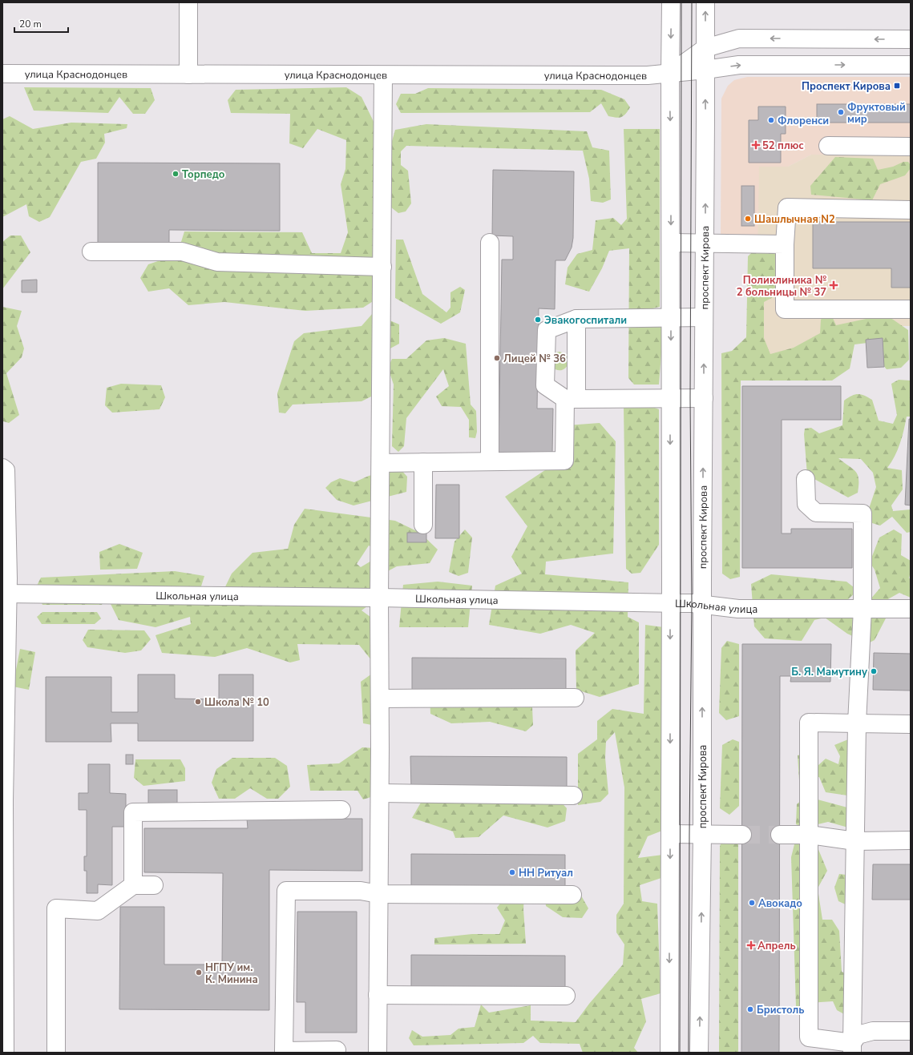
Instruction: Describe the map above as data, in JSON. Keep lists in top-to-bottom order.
{
  "streets": {
    "street": ["улица Краснодонцев", "проспект Кирова", "Школьная улица"]
  },
  "crossings": [
    ["улица Краснодонцев", "проспект Кирова"],
    ["проспект Кирова", "Школьная улица"]
  ],
  "places": {
    "transit": ["Проспект Кирова"],
    "other": [
      "Фруктовый мир",
      "Флоренси",
      "Торпедо",
      "Шашлычная N2",
      "Эвакогоспитали",
      "Лицей № 36",
      "Б. Я. Мамутину",
      "Школа № 10",
      "НН Ритуал",
      "Авокадо",
      "НГПУ им. К. Минина",
      "Бристоль"
    ],
    "health": ["52 плюс", "Поликлиника № 2 больницы № 37", "Апрель"]
  },
  "scale_bar": "20 m"
}
